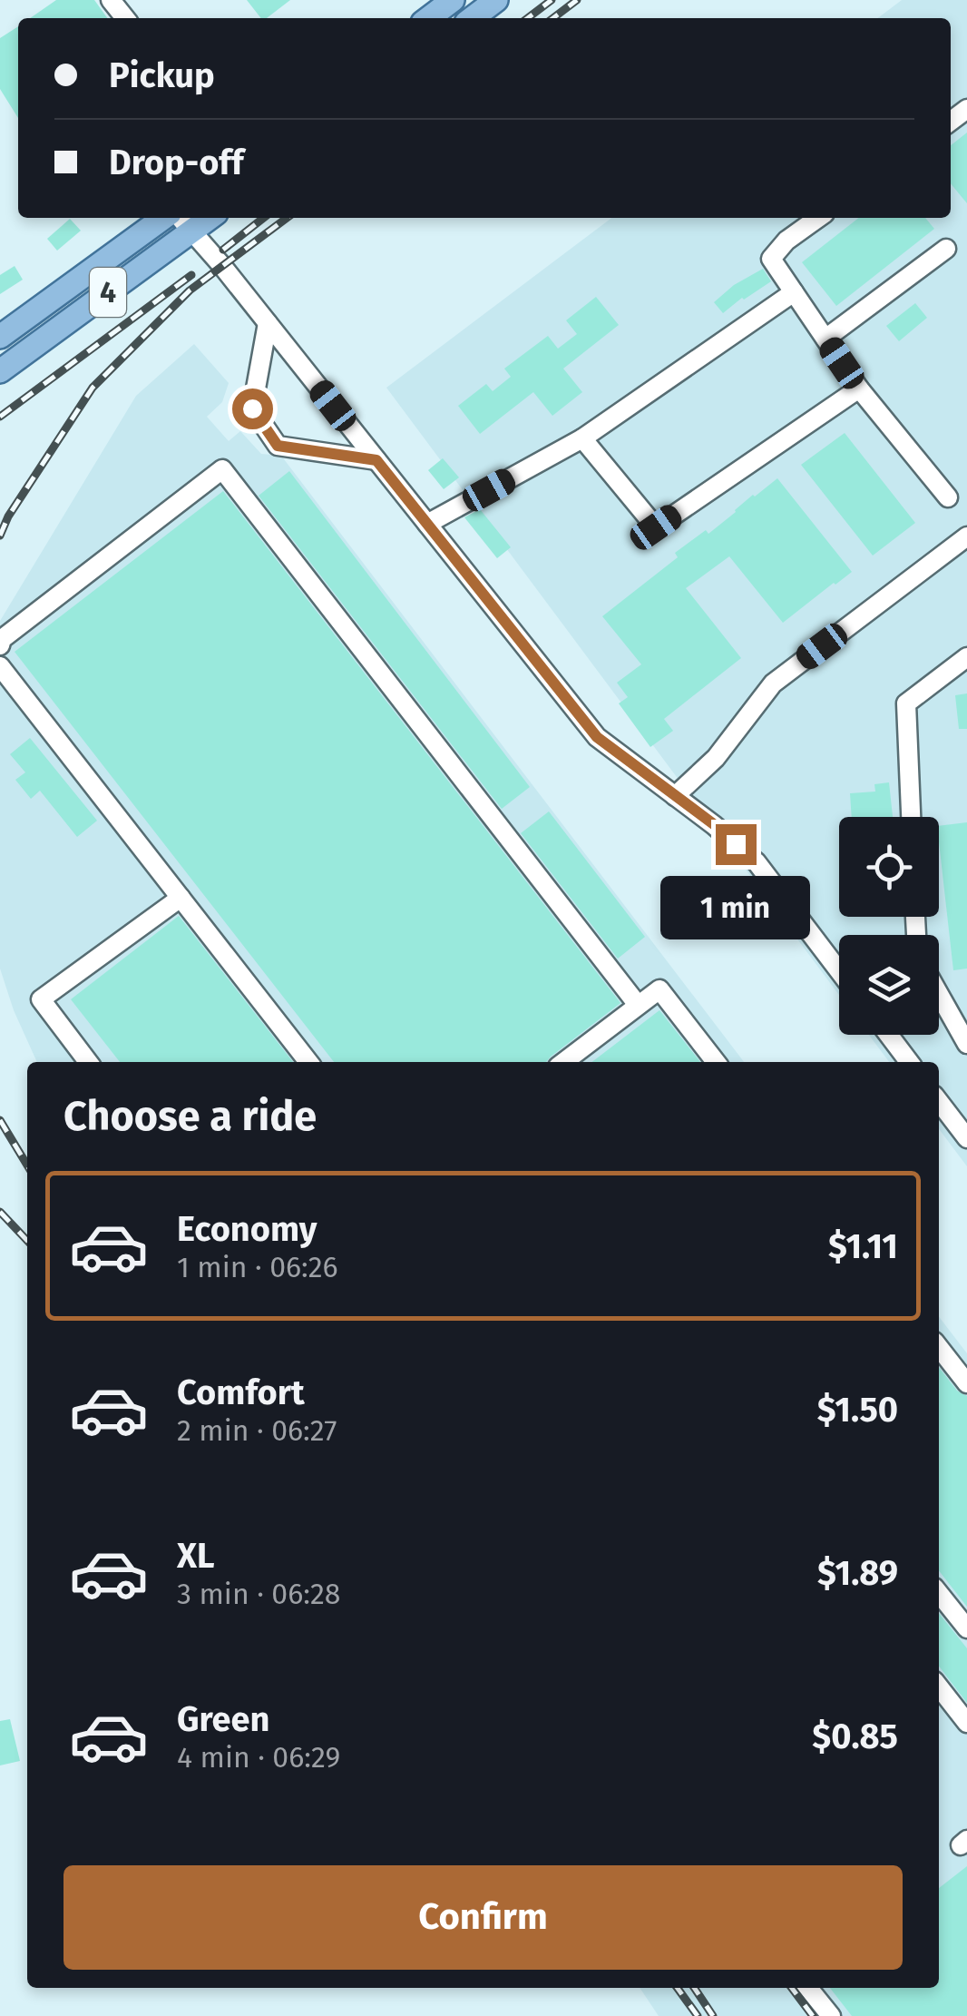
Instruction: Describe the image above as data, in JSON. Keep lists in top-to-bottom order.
{
  "streets": {
    "main road": ["4"]
  },
  "page": {
    "banner": ["Pickup", "Drop-off"],
    "bubble": "1 min",
    "heading": "Choose a ride",
    "list": [
      {
        "name": "Economy",
        "note": "1 min · 06:26",
        "value": "$1.11"
      },
      {
        "name": "Comfort",
        "note": "2 min · 06:27",
        "value": "$1.50"
      },
      {
        "name": "XL",
        "note": "3 min · 06:28",
        "value": "$1.89"
      },
      {
        "name": "Green",
        "note": "4 min · 06:29",
        "value": "$0.85"
      }
    ],
    "buttons": "Confirm"
  }
}
